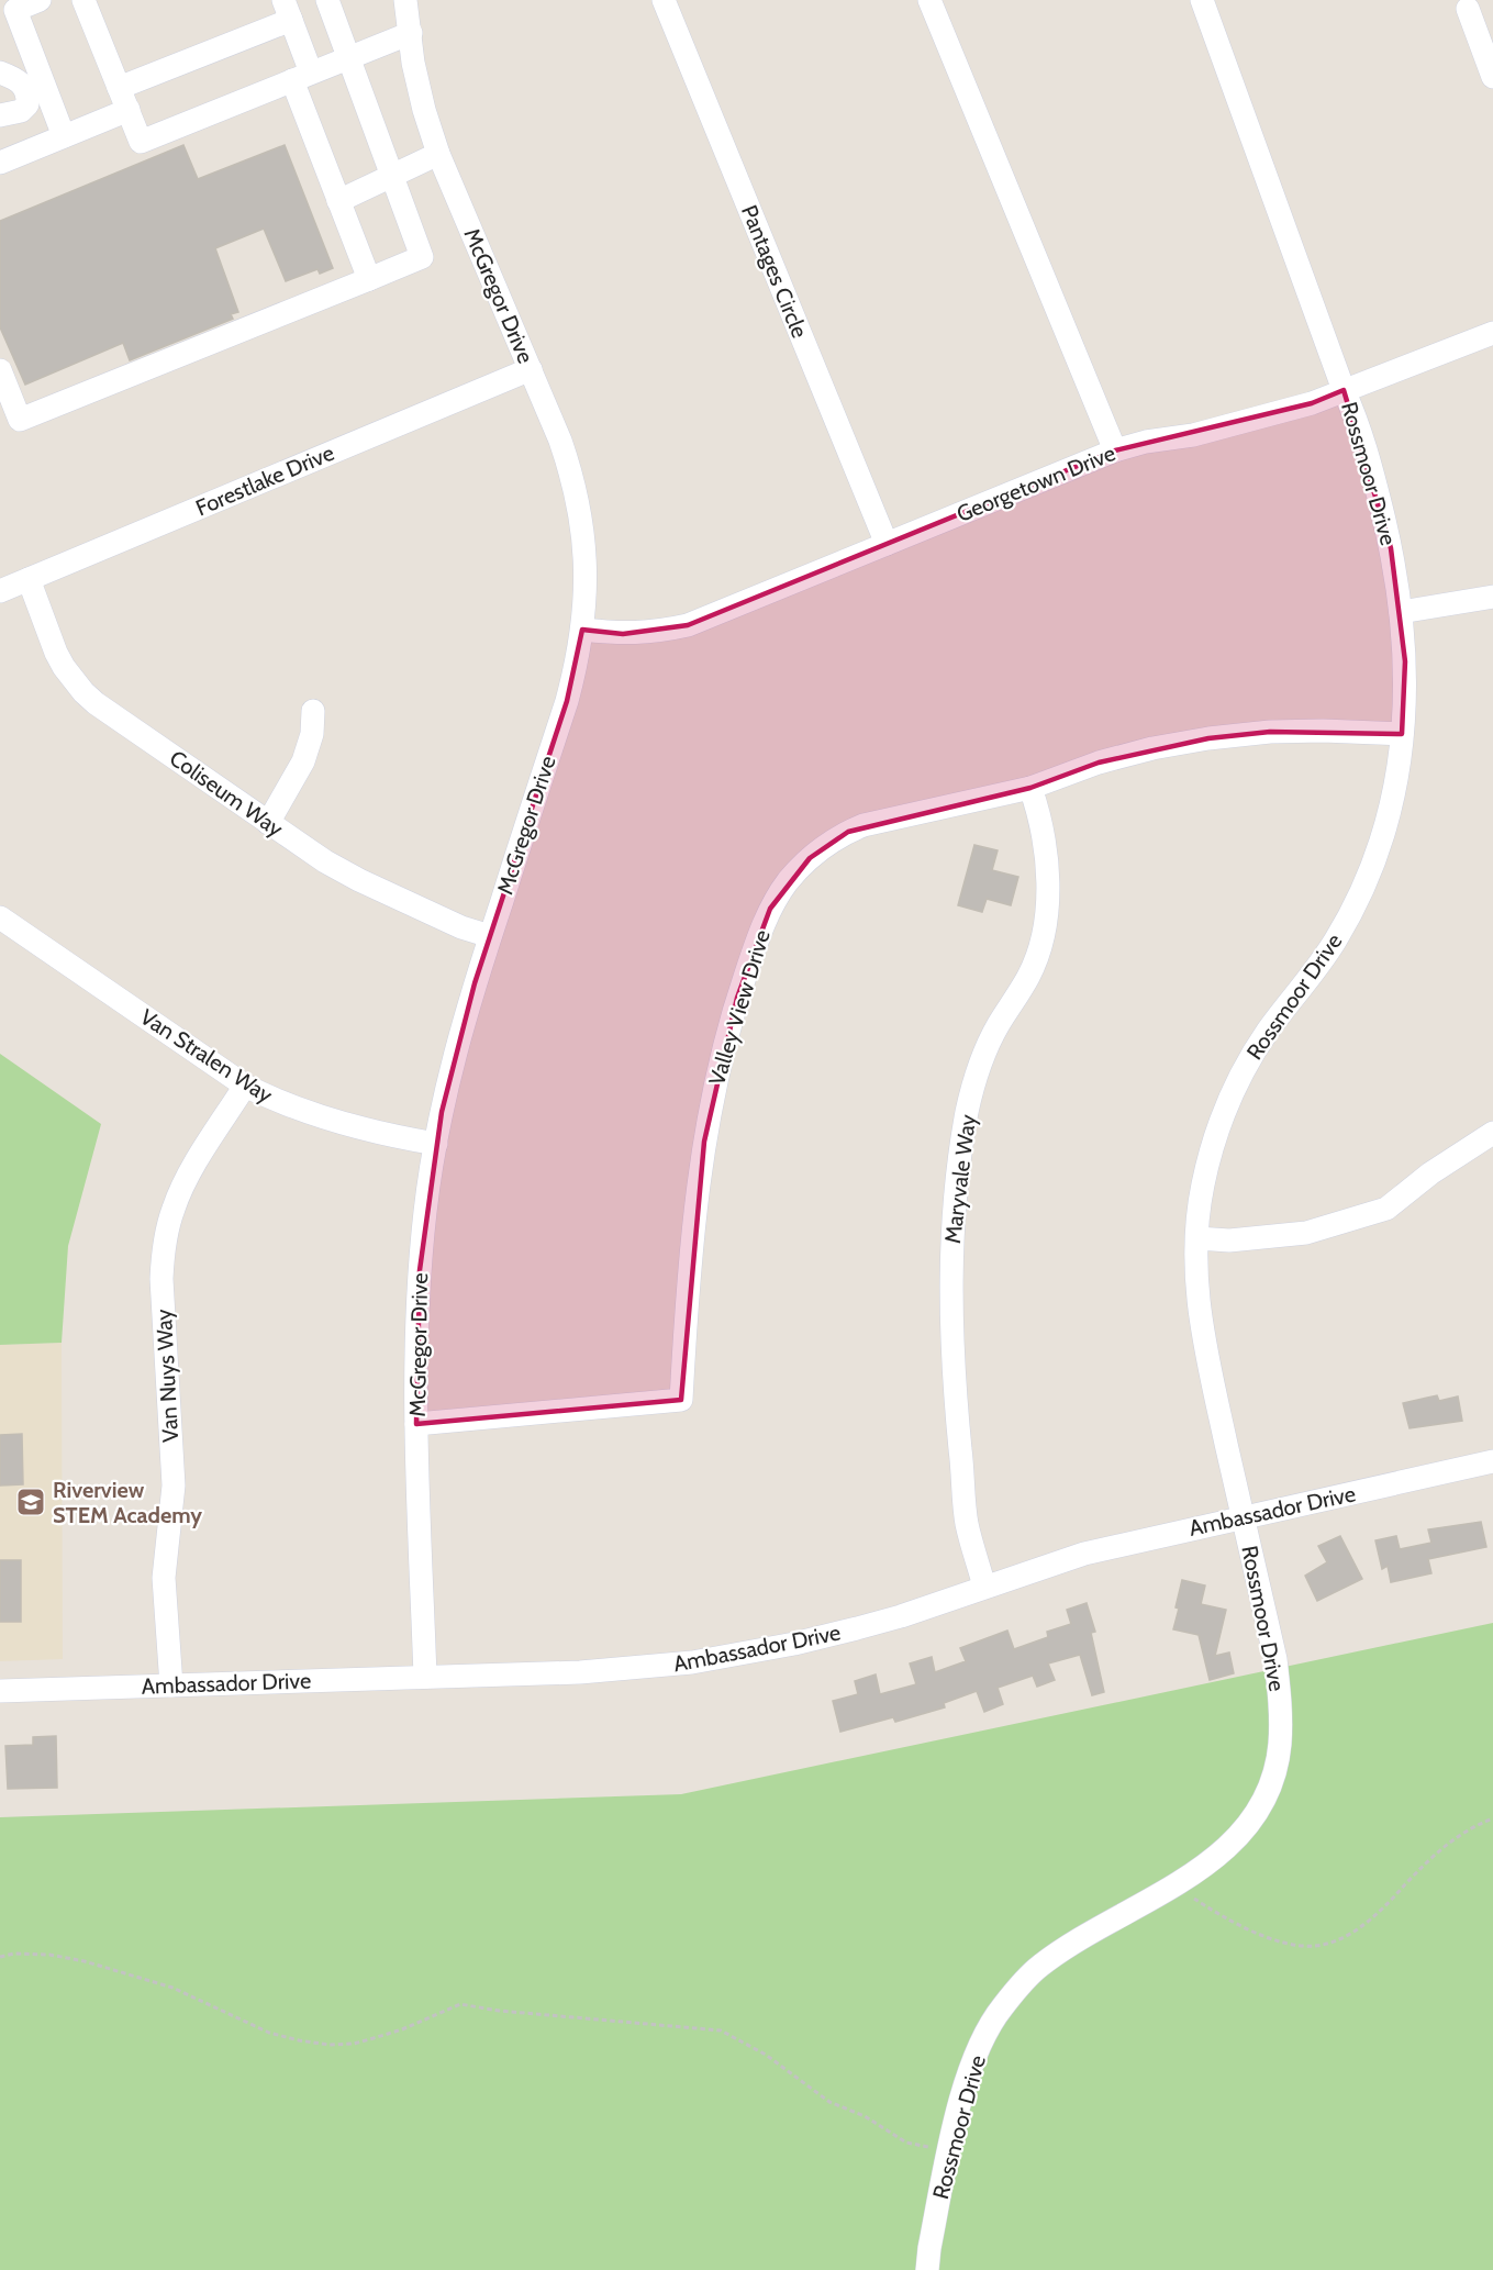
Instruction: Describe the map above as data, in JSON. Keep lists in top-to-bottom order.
{
  "streets": {
    "street": [
      "Pantages Circle",
      "McGregor Drive",
      "Rossmoor Drive",
      "Forestlake Drive",
      "Georgetown Drive",
      "Coliseum Way",
      "Valley View Drive",
      "Van Stralen Way",
      "Maryvale Way",
      "Van Nuys Way",
      "Ambassador Drive"
    ]
  },
  "crossings": [
    ["Pantages Circle", "Georgetown Drive"],
    ["McGregor Drive", "Forestlake Drive"],
    ["McGregor Drive", "Georgetown Drive"],
    ["McGregor Drive", "Coliseum Way"],
    ["McGregor Drive", "Valley View Drive"],
    ["McGregor Drive", "Van Stralen Way"],
    ["McGregor Drive", "Ambassador Drive"],
    ["Rossmoor Drive", "Georgetown Drive"],
    ["Rossmoor Drive", "Valley View Drive"],
    ["Rossmoor Drive", "Ambassador Drive"],
    ["Forestlake Drive", "Coliseum Way"],
    ["Valley View Drive", "Maryvale Way"],
    ["Van Stralen Way", "Van Nuys Way"],
    ["Maryvale Way", "Ambassador Drive"],
    ["Van Nuys Way", "Ambassador Drive"]
  ],
  "places": {
    "school or university": ["Riverview STEM Academy"]
  }
}
